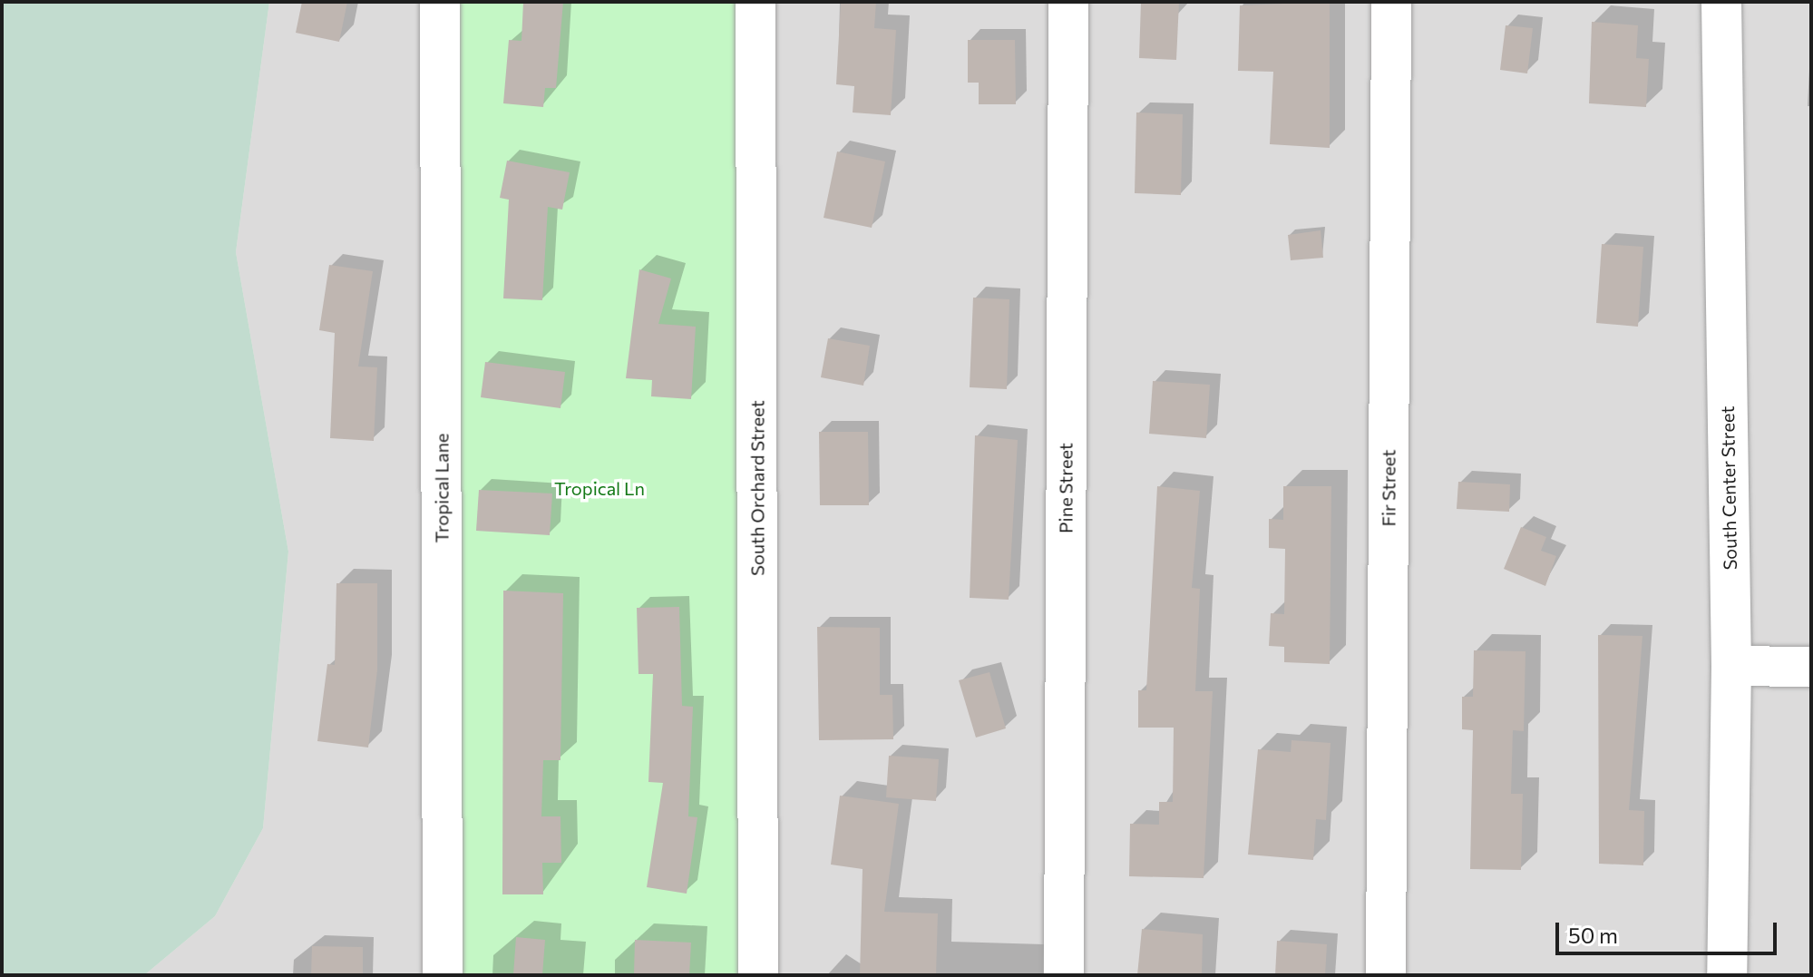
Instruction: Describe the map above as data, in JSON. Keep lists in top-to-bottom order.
{
  "streets": {
    "street": [
      "Tropical Lane",
      "South Orchard Street",
      "Pine Street",
      "Fir Street",
      "South Center Street"
    ]
  },
  "parks": ["Tropical Ln"],
  "scale_bar": "50 m"
}
